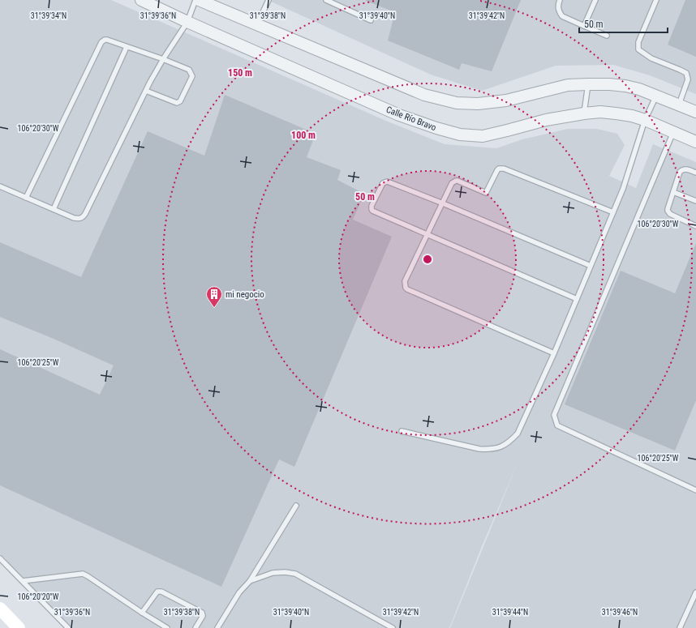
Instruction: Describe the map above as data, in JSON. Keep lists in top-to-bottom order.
{
  "streets": {
    "street": ["Calle Río Bravo"]
  },
  "places": {
    "building": ["mi negocio"]
  },
  "scale_bar": "50 m",
  "coordinates": [
    "31°39'34\"N",
    "31°39'36\"N",
    "31°39'38\"N",
    "31°39'40\"N",
    "31°39'42\"N",
    "106°20'30\"W",
    "106°20'25\"W",
    "106°20'20\"W",
    "31°39'44\"N",
    "31°39'46\"N"
  ],
  "rings": ["150 m", "100 m", "50 m"]
}
